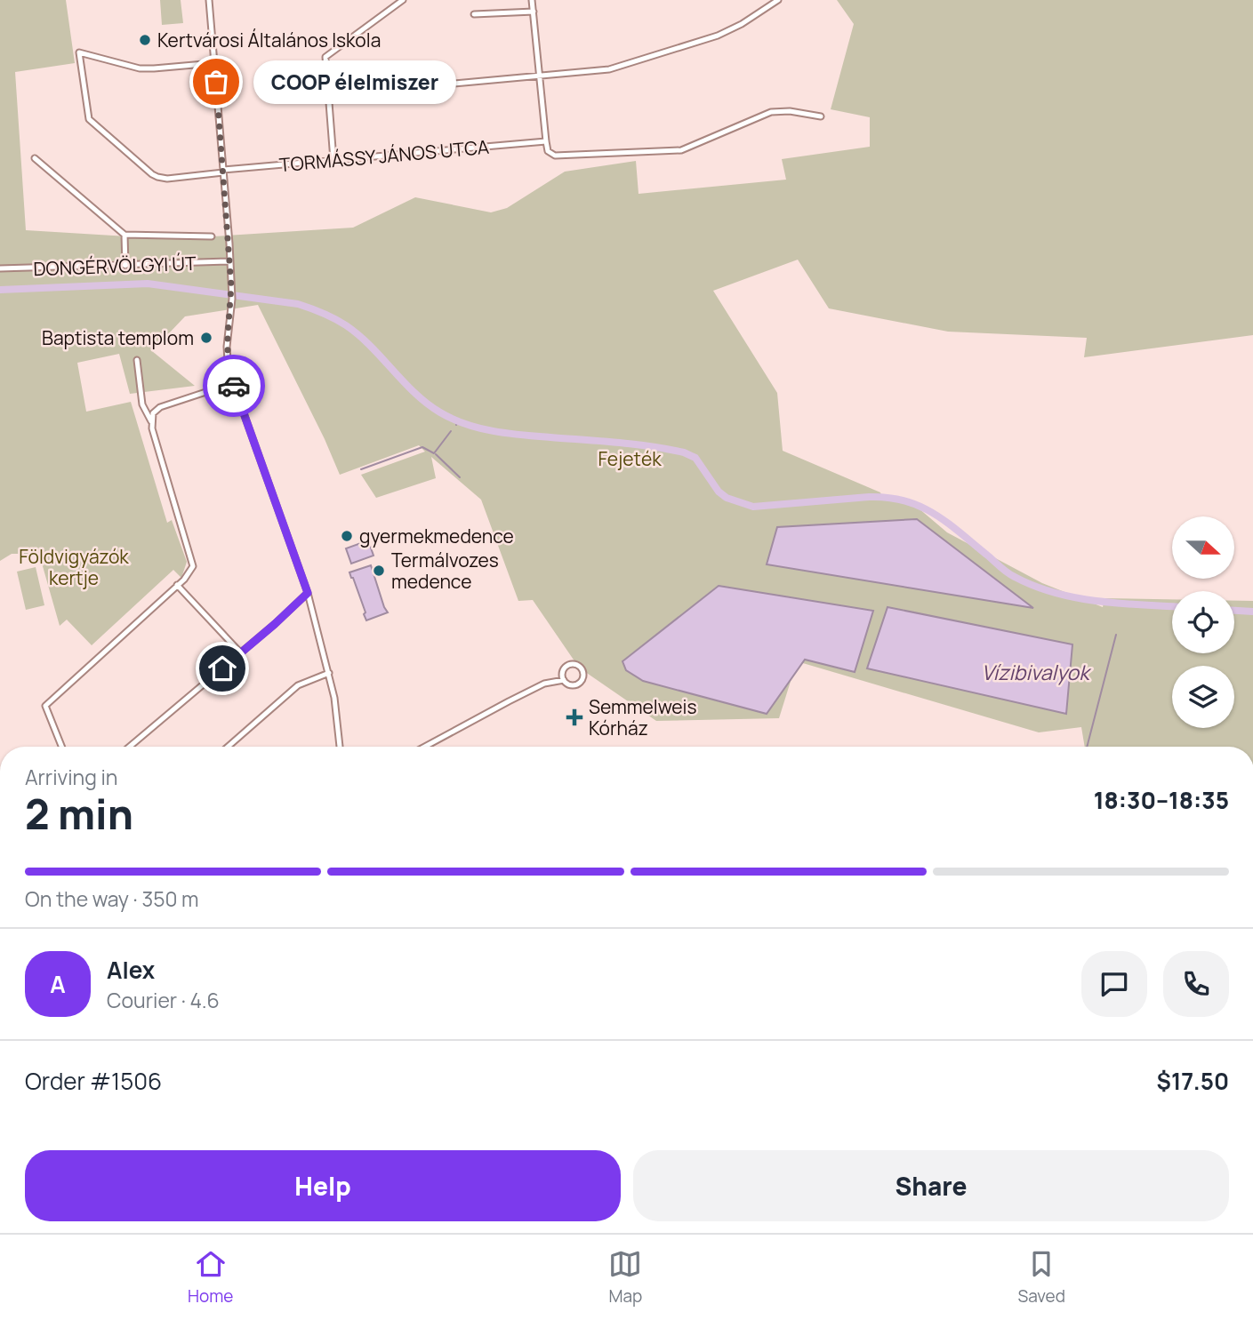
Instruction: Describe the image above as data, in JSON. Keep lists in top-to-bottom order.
{
  "streets": {
    "street": ["TORMÁSSY JÁNOS UTCA", "DONGÉRVÖLGYI ÚT"]
  },
  "water": ["Vízibivalyok"],
  "parks": ["Fejeték", "Földvigyázók kertje"],
  "places": {
    "other": [
      "Kertvárosi Általános Iskola",
      "COOP élelmiszer",
      "Baptista templom",
      "gyermekmedence",
      "Termálvozes medence"
    ],
    "health": ["Semmelweis Kórház"]
  },
  "north": "right",
  "page": {
    "bubble": "COOP élelmiszer",
    "heading": ["2 min", "Arriving in", "18:30–18:35"],
    "panel": [
      "Alex",
      "Courier · 4.6",
      "Order #1506",
      "$17.50"
    ],
    "bar": "On the way · 350 m",
    "round": "A",
    "buttons": ["Help", "Share"],
    "tabs": ["Home", "Map", "Saved"]
  }
}
